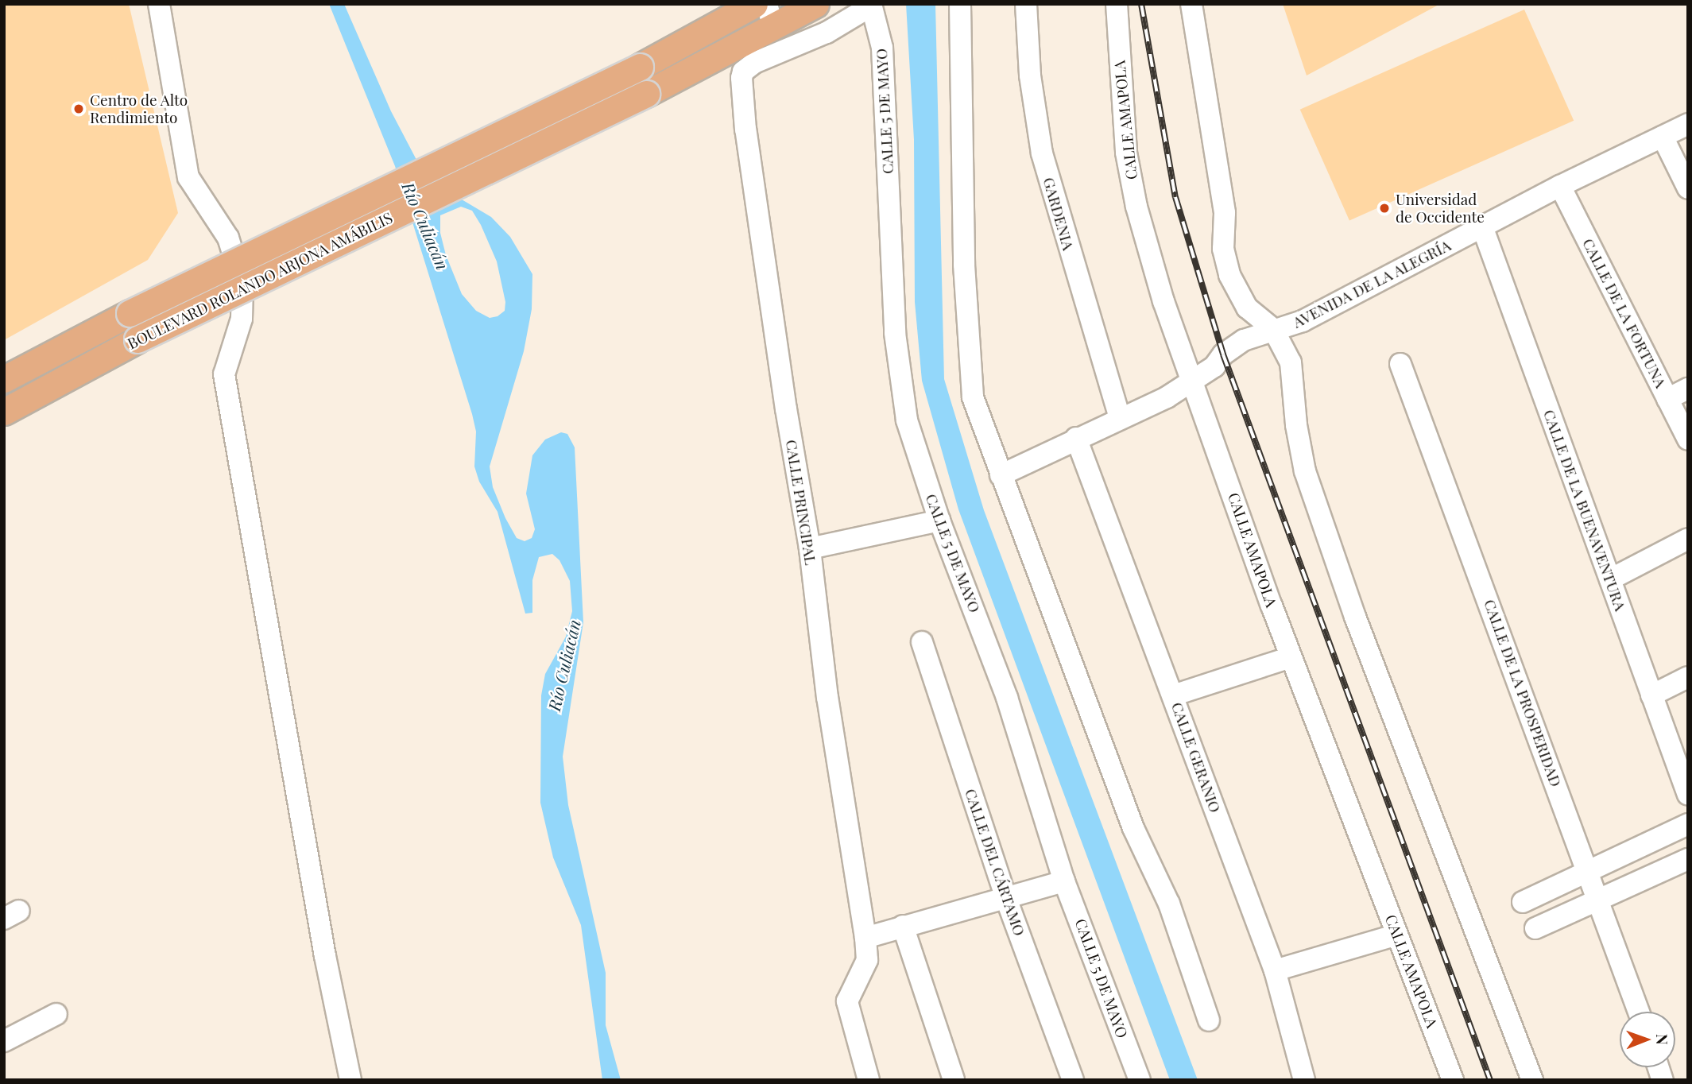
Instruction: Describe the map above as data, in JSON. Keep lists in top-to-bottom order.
{
  "streets": {
    "main road": ["BOULEVARD ROLANDO ARJONA AMÁBILIS"],
    "street": [
      "CALLE 5 DE MAYO",
      "CALLE AMAPOLA",
      "GARDENIA",
      "AVENIDA DE LA ALEGRÍA",
      "CALLE DE LA FORTUNA",
      "CALLE PRINCIPAL",
      "CALLE DE LA BUENAVENTURA",
      "CALLE DE LA PROSPERIDAD",
      "CALLE GERANIO",
      "CALLE DEL CÁRTAMO"
    ]
  },
  "crossings": [
    ["CALLE 5 DE MAYO", "CALLE PRINCIPAL"],
    ["CALLE AMAPOLA", "AVENIDA DE LA ALEGRÍA"],
    ["GARDENIA", "AVENIDA DE LA ALEGRÍA"],
    ["AVENIDA DE LA ALEGRÍA", "CALLE DE LA FORTUNA"],
    ["AVENIDA DE LA ALEGRÍA", "CALLE DE LA BUENAVENTURA"],
    ["AVENIDA DE LA ALEGRÍA", "CALLE GERANIO"]
  ],
  "water": ["Río Culiacán"],
  "places": ["Centro de Alto Rendimiento", "Universidad de Occidente"],
  "north": "right"
}
